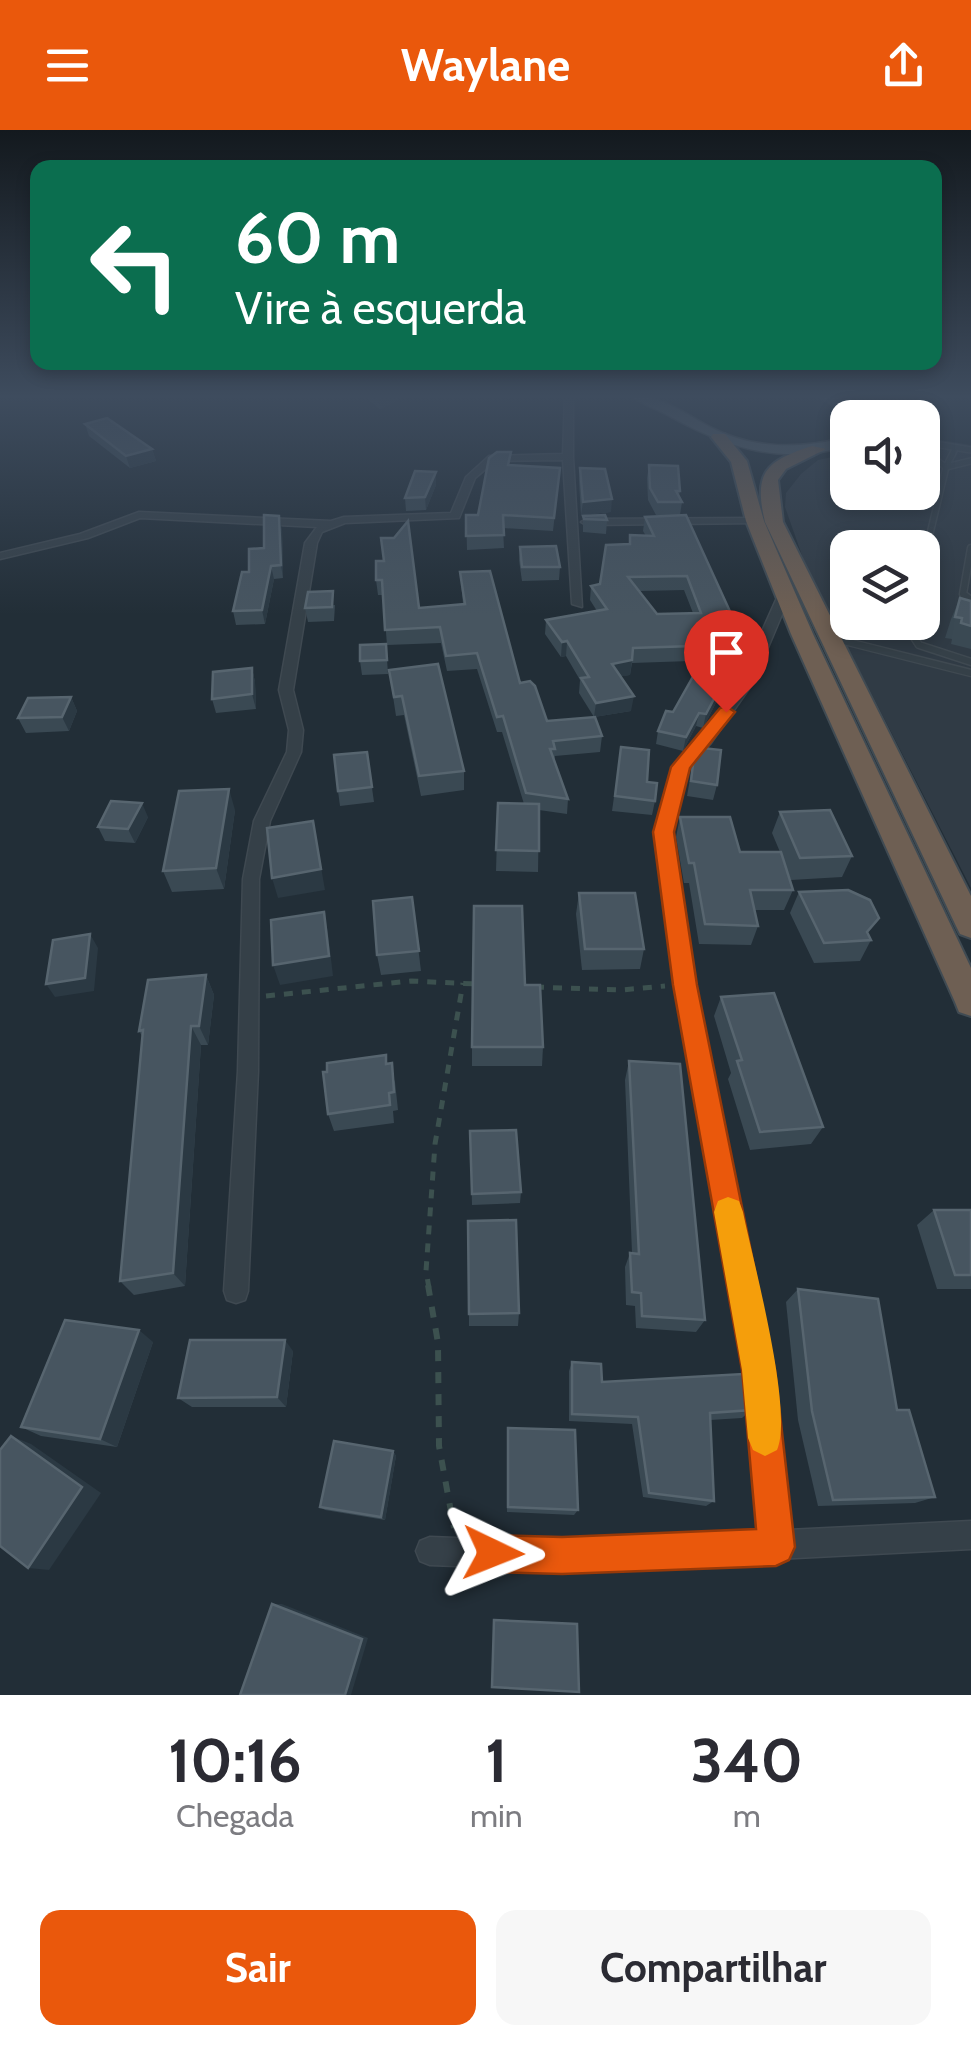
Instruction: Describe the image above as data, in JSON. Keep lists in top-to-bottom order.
{
  "page": {
    "header": "Waylane",
    "turn": ["60 m", "Vire à esquerda"],
    "eta": [
      "10:16",
      "Chegada",
      "1",
      "min",
      "340",
      "m"
    ],
    "buttons": ["Sair", "Compartilhar"]
  }
}
